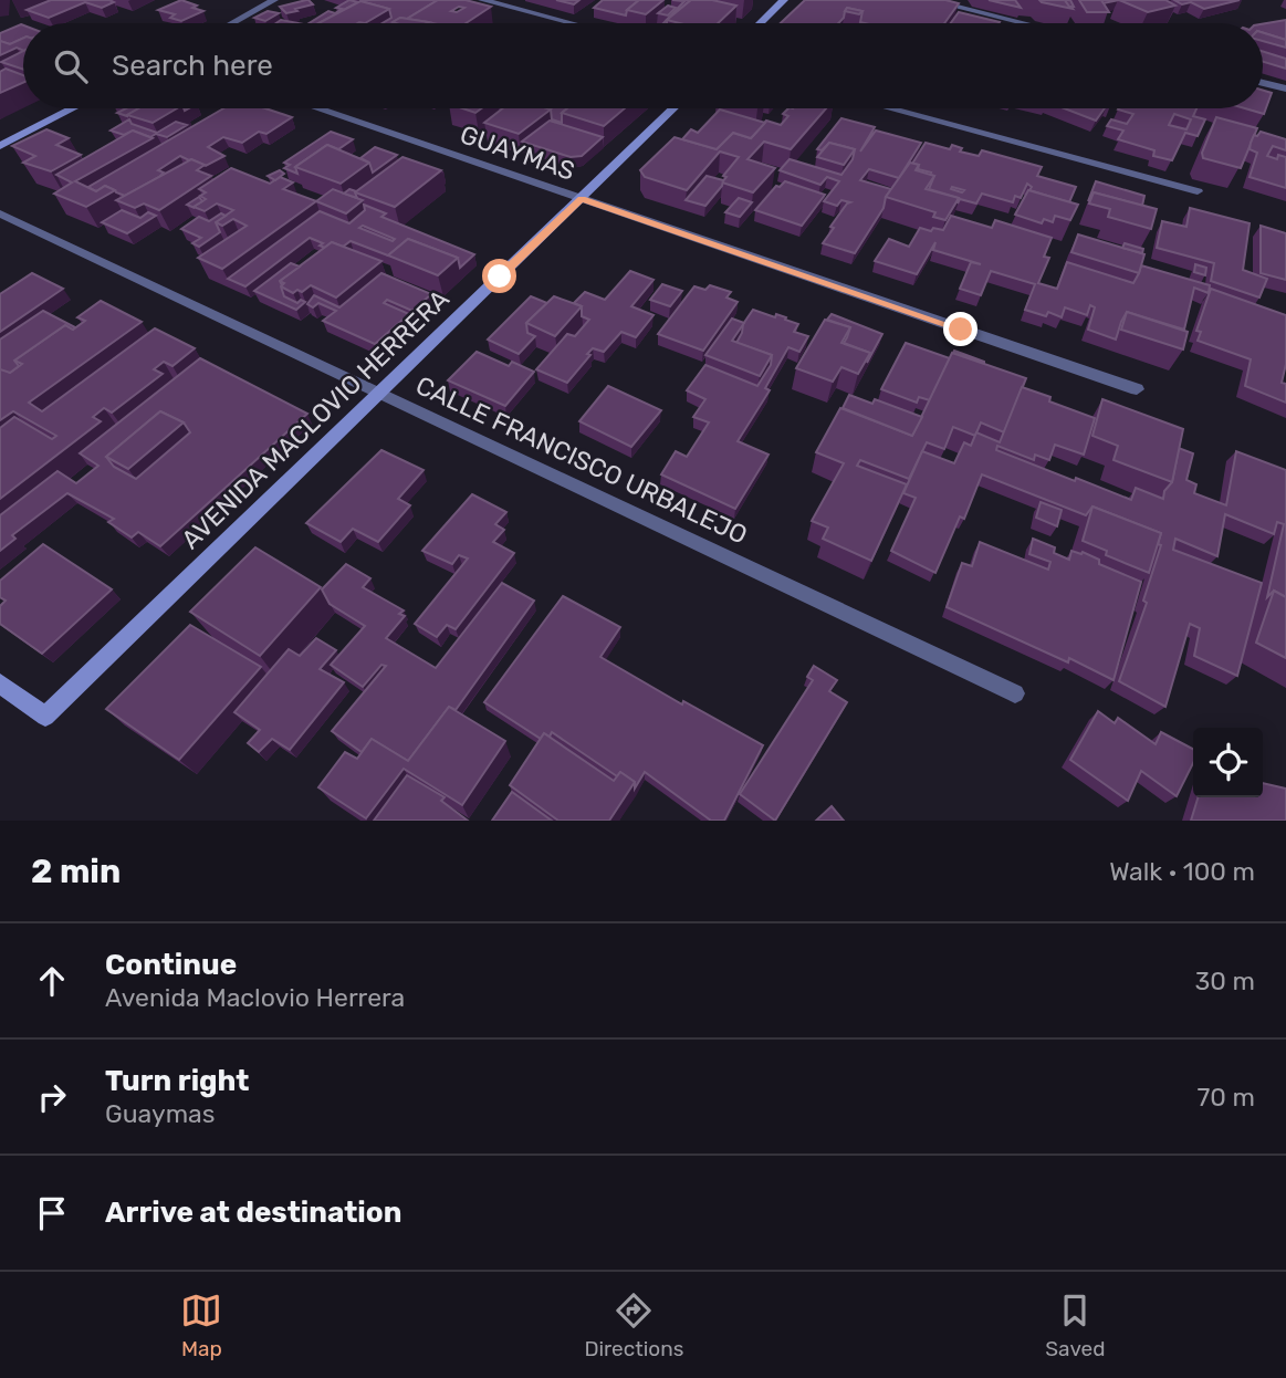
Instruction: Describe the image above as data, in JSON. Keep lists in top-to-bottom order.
{
  "streets": {
    "main road": ["AVENIDA MACLOVIO HERRERA"],
    "street": ["GUAYMAS", "CALLE FRANCISCO URBALEJO"]
  },
  "crossings": [
    ["GUAYMAS", "AVENIDA MACLOVIO HERRERA"],
    ["AVENIDA MACLOVIO HERRERA", "CALLE FRANCISCO URBALEJO"]
  ],
  "page": {
    "search": "Search here",
    "heading": ["2 min", "Walk · 100 m"],
    "list": [
      ["Continue", "Avenida Maclovio Herrera", "30 m"],
      ["Turn right", "Guaymas", "70 m"],
      "Arrive at destination"
    ],
    "nav": ["Map", "Directions", "Saved"]
  }
}
